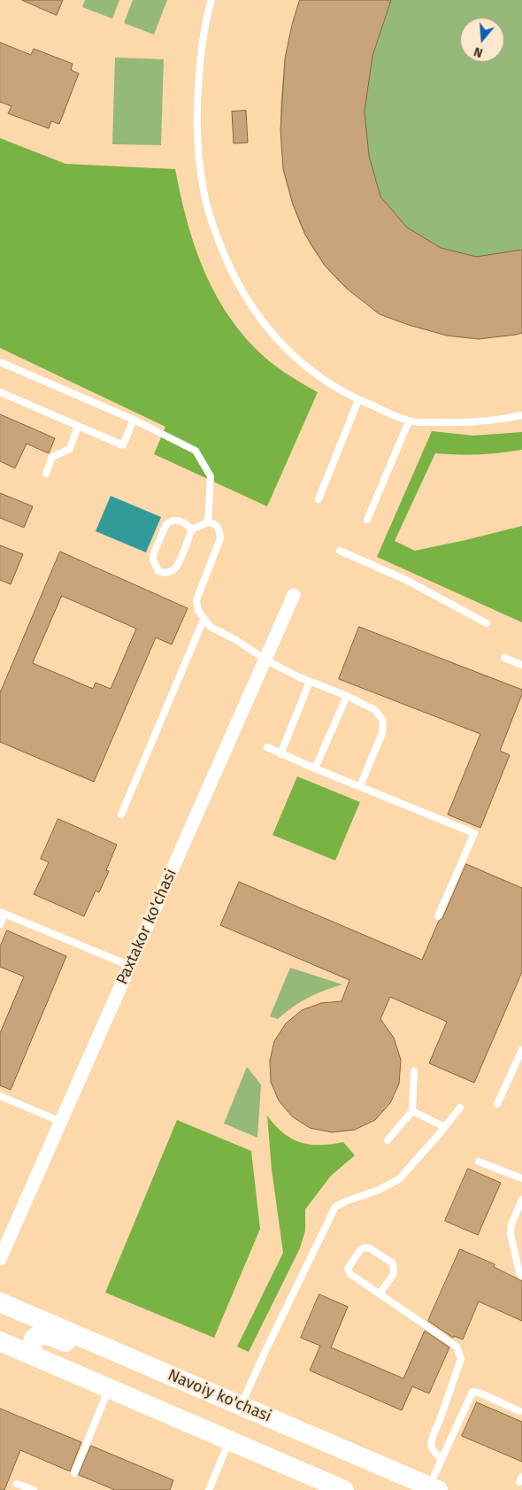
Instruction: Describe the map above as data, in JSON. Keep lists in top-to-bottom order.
{
  "streets": {
    "main road": ["Navoiy ko'chasi"],
    "street": ["Paxtakor ko'chasi"]
  },
  "north": "bottom"
}
